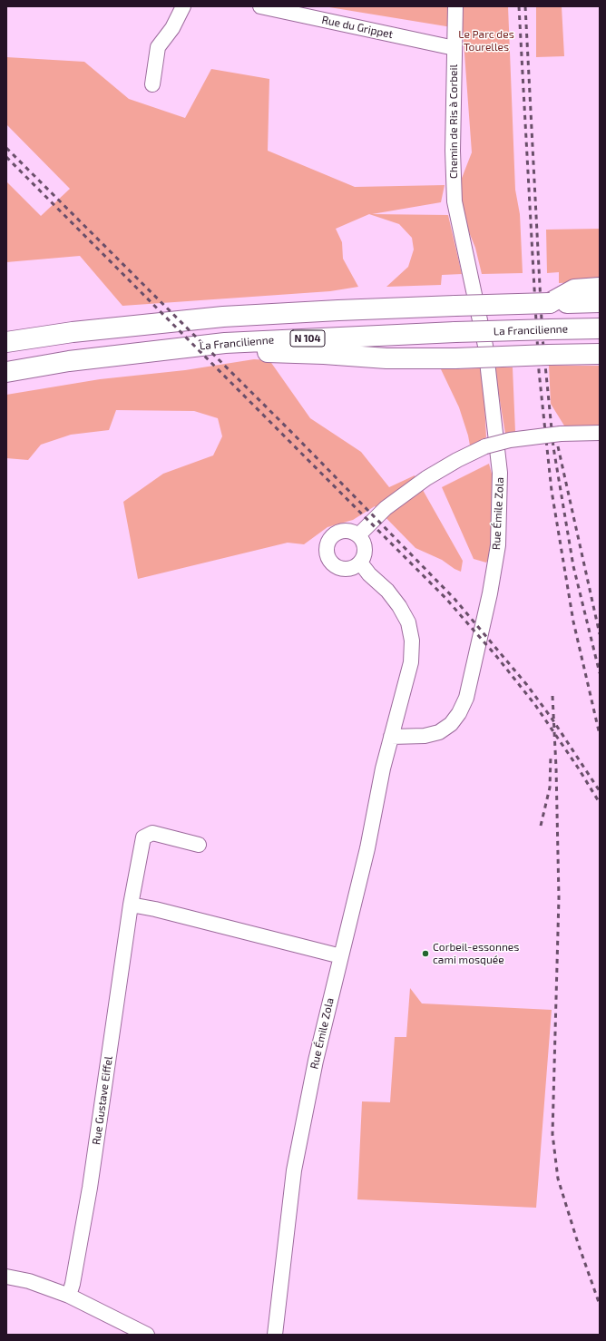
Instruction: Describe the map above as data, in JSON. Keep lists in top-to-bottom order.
{
  "streets": {
    "highway": ["La Francilienne", "N 104"],
    "street": [
      "Rue du Grippet",
      "Chemin de Ris à Corbeil",
      "Rue Émile Zola",
      "Rue Gustave Eiffel"
    ]
  },
  "crossings": [
    ["Rue du Grippet", "Chemin de Ris à Corbeil"],
    ["Chemin de Ris à Corbeil", "Rue Émile Zola"]
  ],
  "parks": ["Le Parc des Tourelles"],
  "places": ["Corbeil-essonnes cami mosquée"]
}
